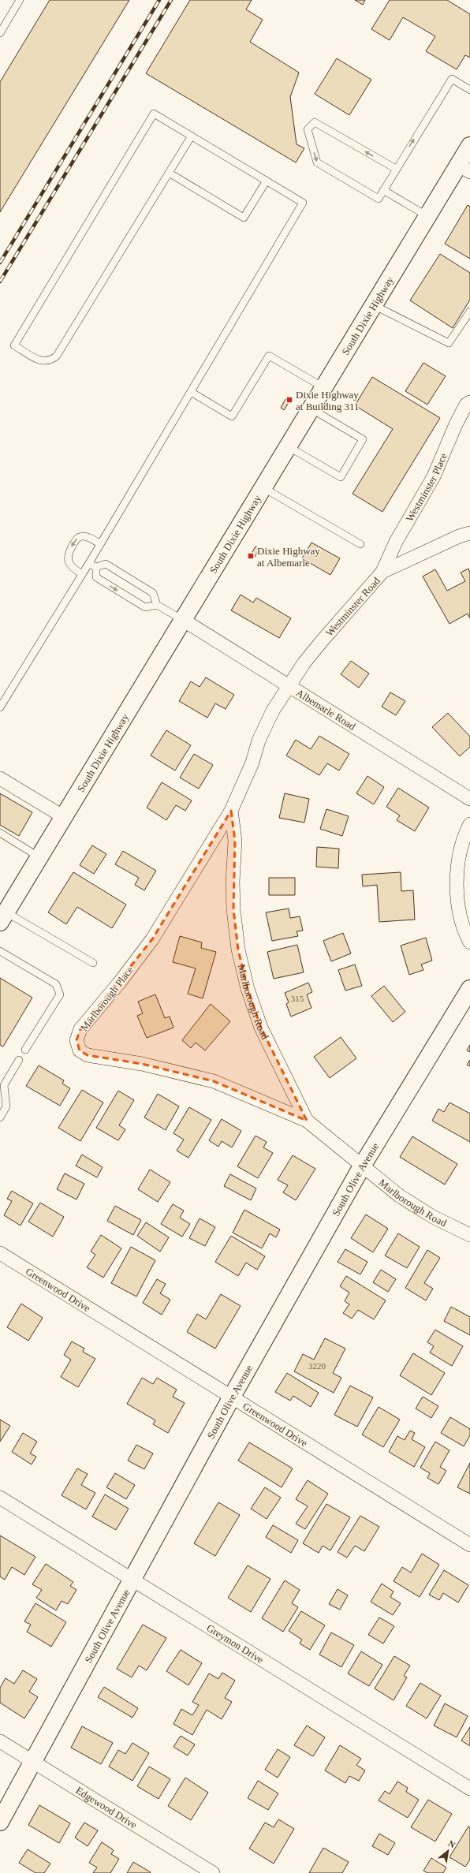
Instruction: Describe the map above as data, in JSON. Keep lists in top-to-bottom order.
{
  "streets": {
    "street": [
      "South Dixie Highway",
      "Westminster Place",
      "Westminster Road",
      "Albemarle Road",
      "Marlborough Place",
      "Marlborough Road",
      "South Olive Avenue",
      "Greenwood Drive",
      "Greymon Drive",
      "Edgewood Drive"
    ]
  },
  "crossings": [
    ["South Dixie Highway", "Albemarle Road"],
    ["Westminster Place", "Westminster Road"],
    ["Westminster Road", "Albemarle Road"],
    ["Marlborough Place", "Marlborough Road"],
    ["Marlborough Road", "South Olive Avenue"],
    ["South Olive Avenue", "Greenwood Drive"],
    ["South Olive Avenue", "Greymon Drive"],
    ["South Olive Avenue", "Edgewood Drive"]
  ],
  "places": {
    "transit": ["Dixie Highway at Building 311", "Dixie Highway at Albemarle"]
  },
  "house_numbers": ["315", "3220"],
  "north": "top right"
}
